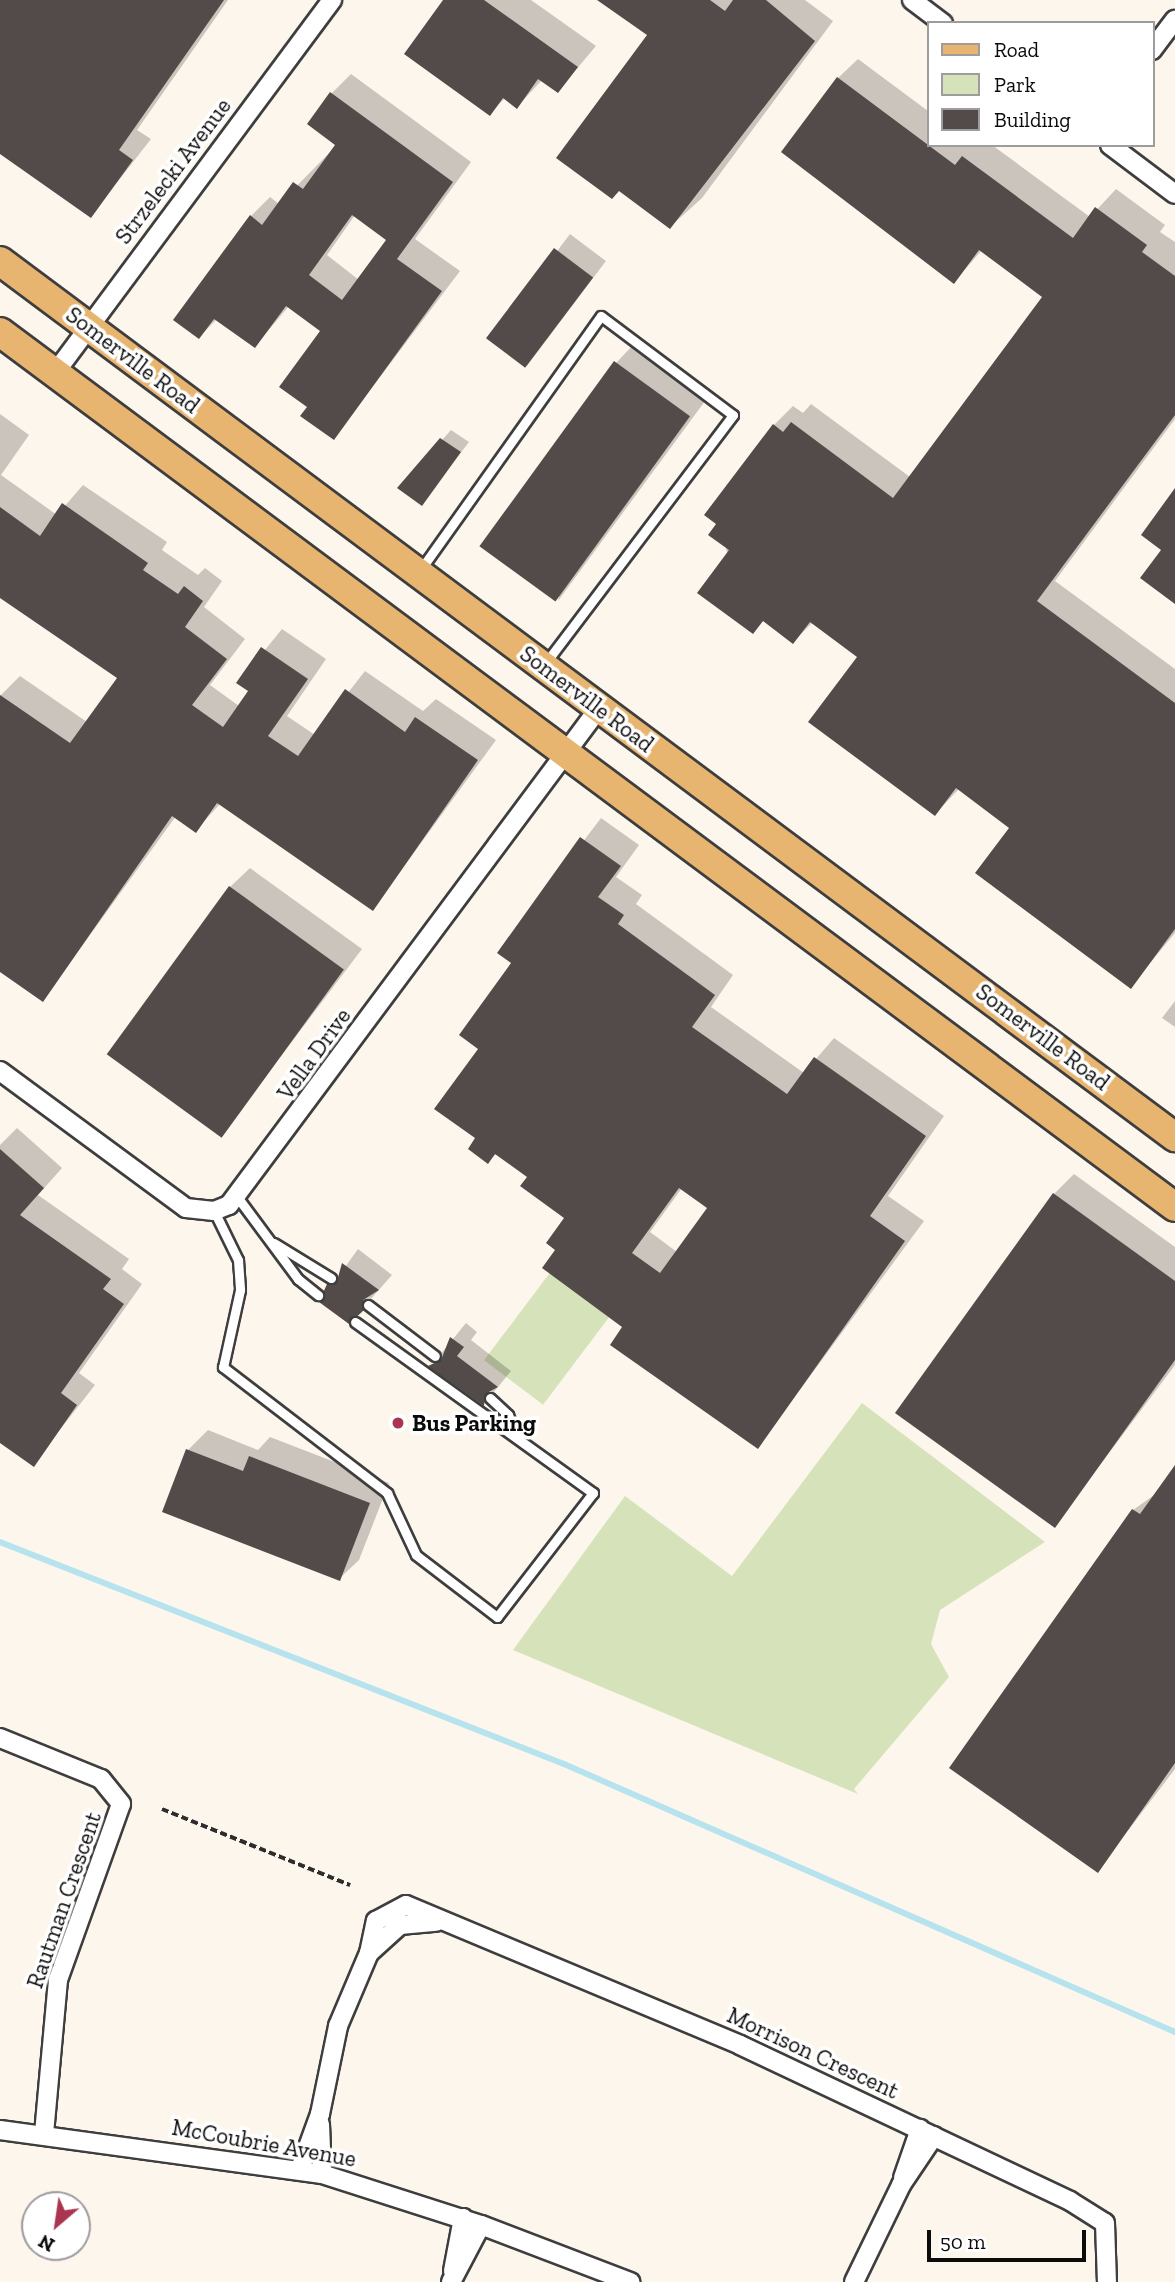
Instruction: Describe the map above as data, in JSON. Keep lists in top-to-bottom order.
{
  "streets": {
    "main road": ["Somerville Road"],
    "street": [
      "Strzelecki Avenue",
      "Vella Drive",
      "Rautman Crescent",
      "Morrison Crescent",
      "McCoubrie Avenue"
    ]
  },
  "crossings": [
    ["Strzelecki Avenue", "Somerville Road"],
    ["Somerville Road", "Vella Drive"],
    ["Rautman Crescent", "McCoubrie Avenue"],
    ["Morrison Crescent", "McCoubrie Avenue"]
  ],
  "places": ["Bus Parking"],
  "legend": ["Road", "Park", "Building"],
  "scale_bar": "50 m",
  "north": "bottom left"
}
